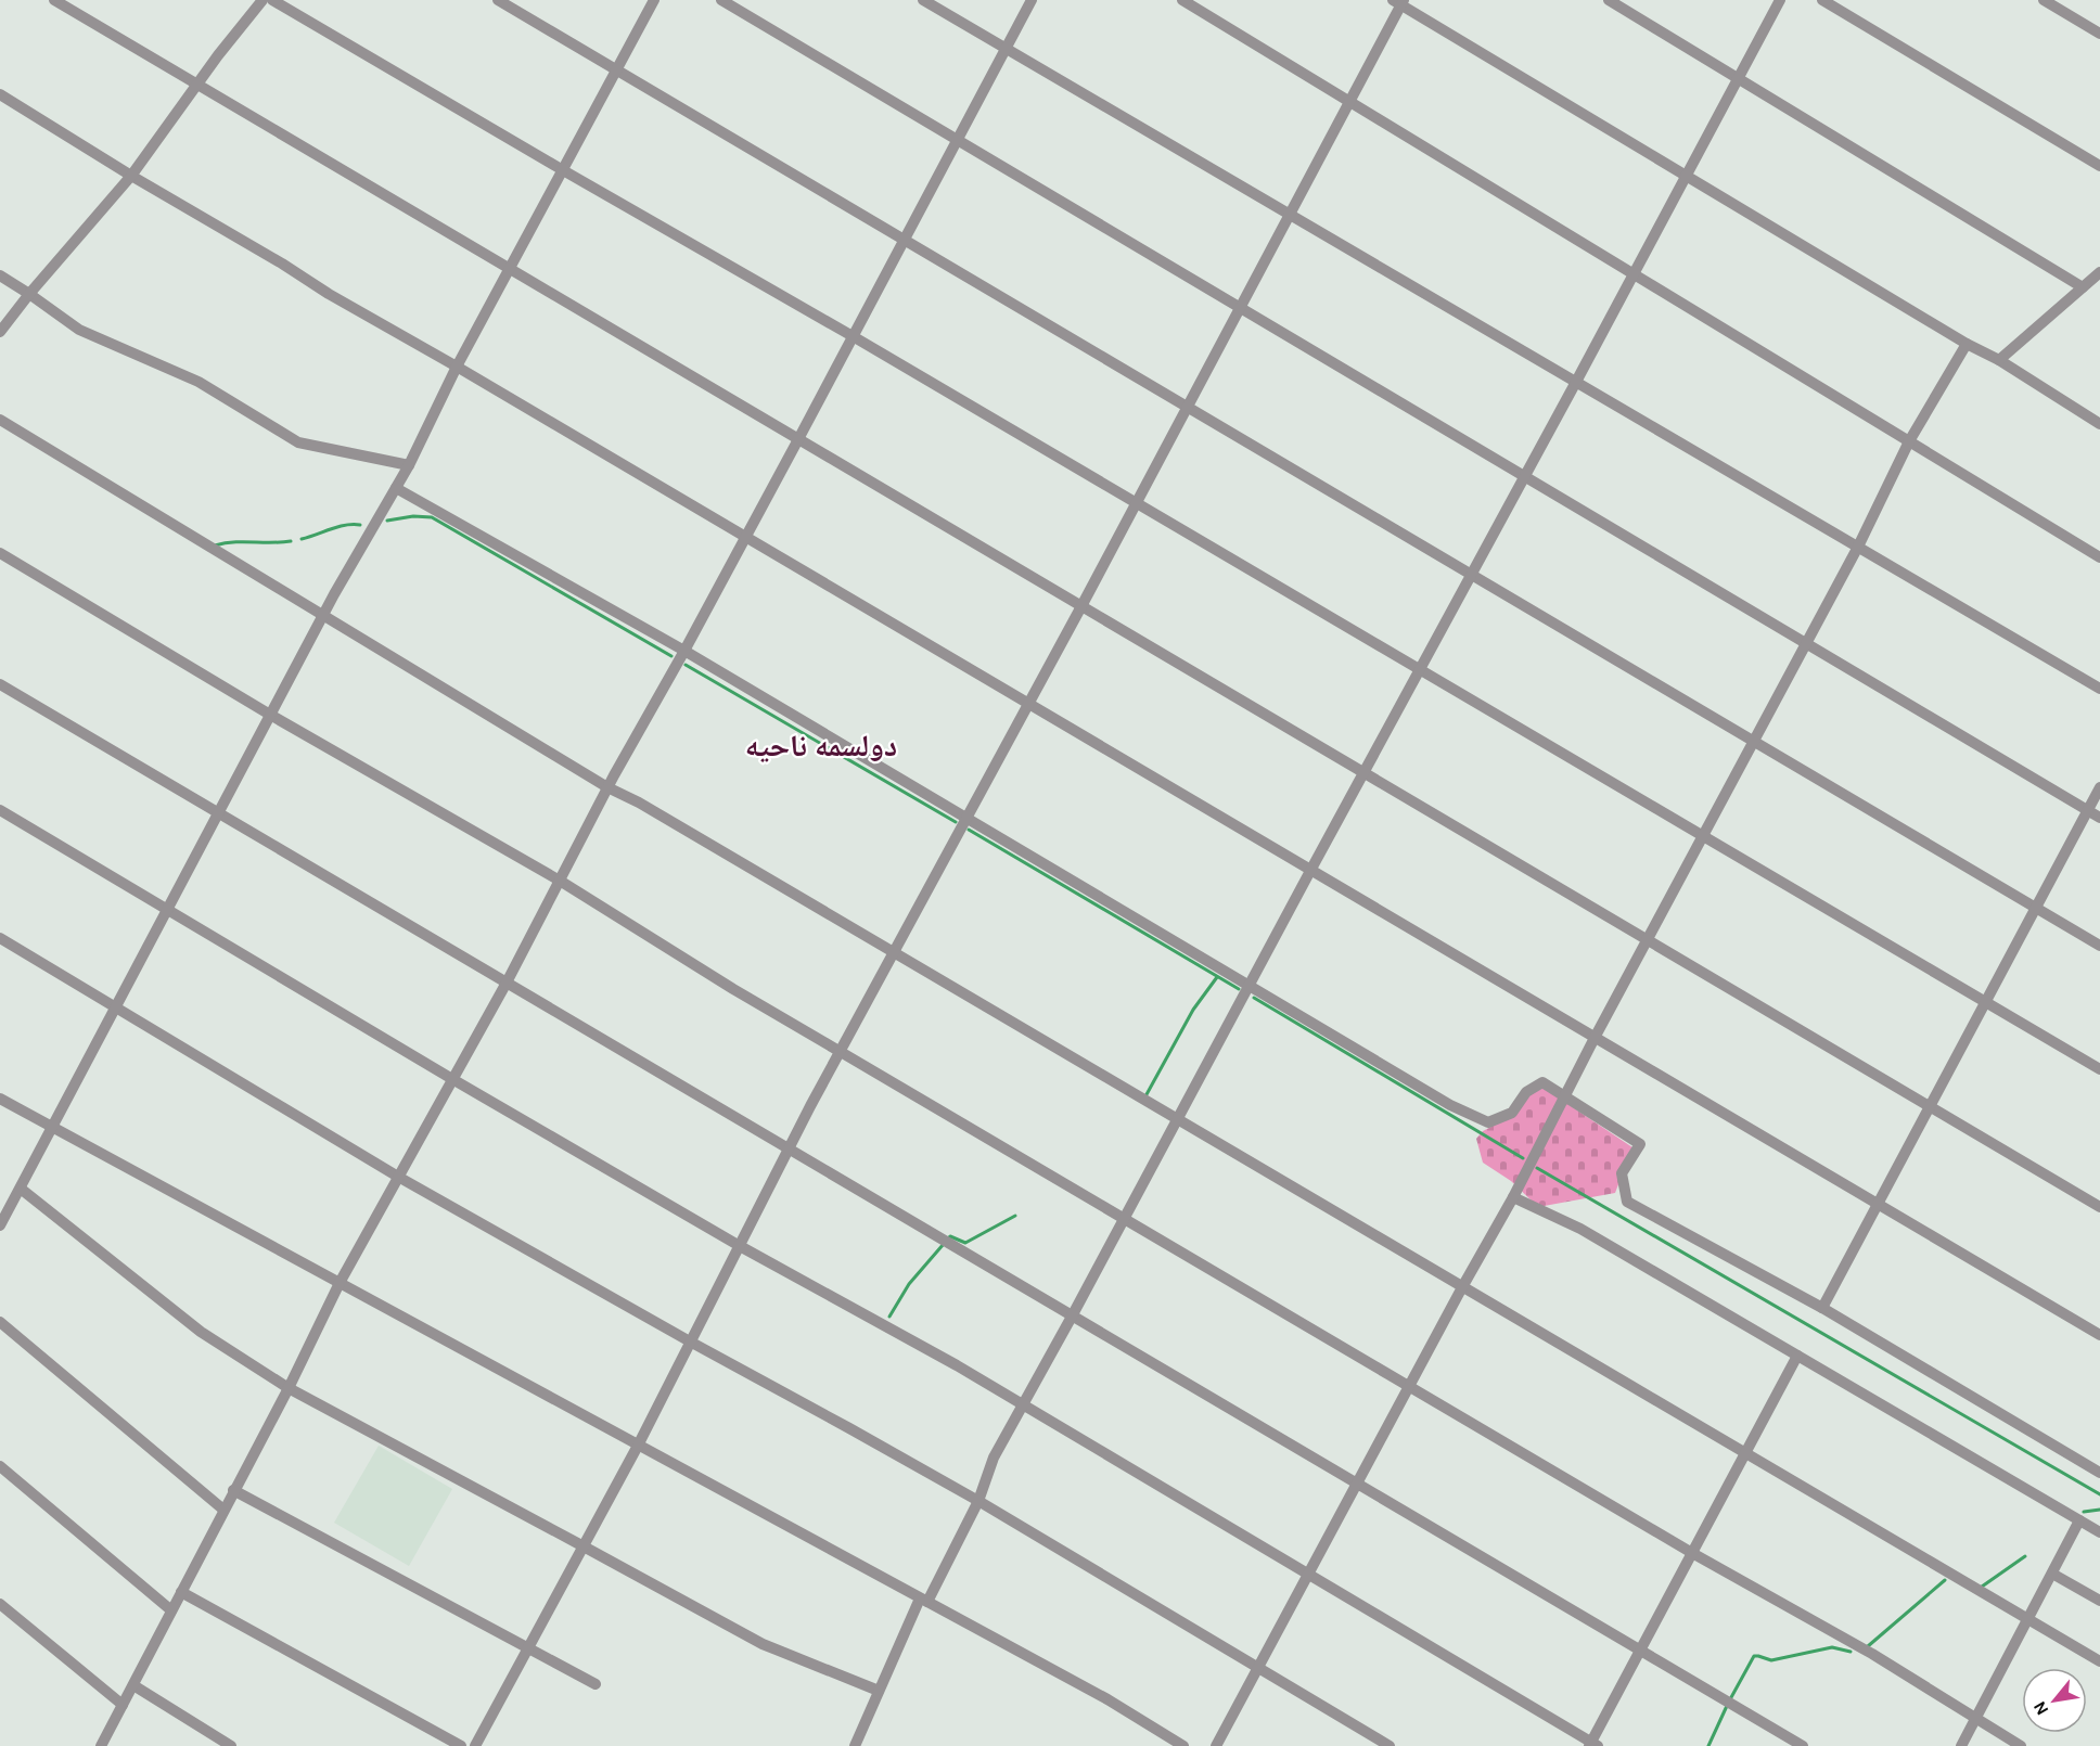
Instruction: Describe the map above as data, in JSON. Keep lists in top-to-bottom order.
{
  "districts": ["دولسمه ناحیه"],
  "north": "bottom left"
}
